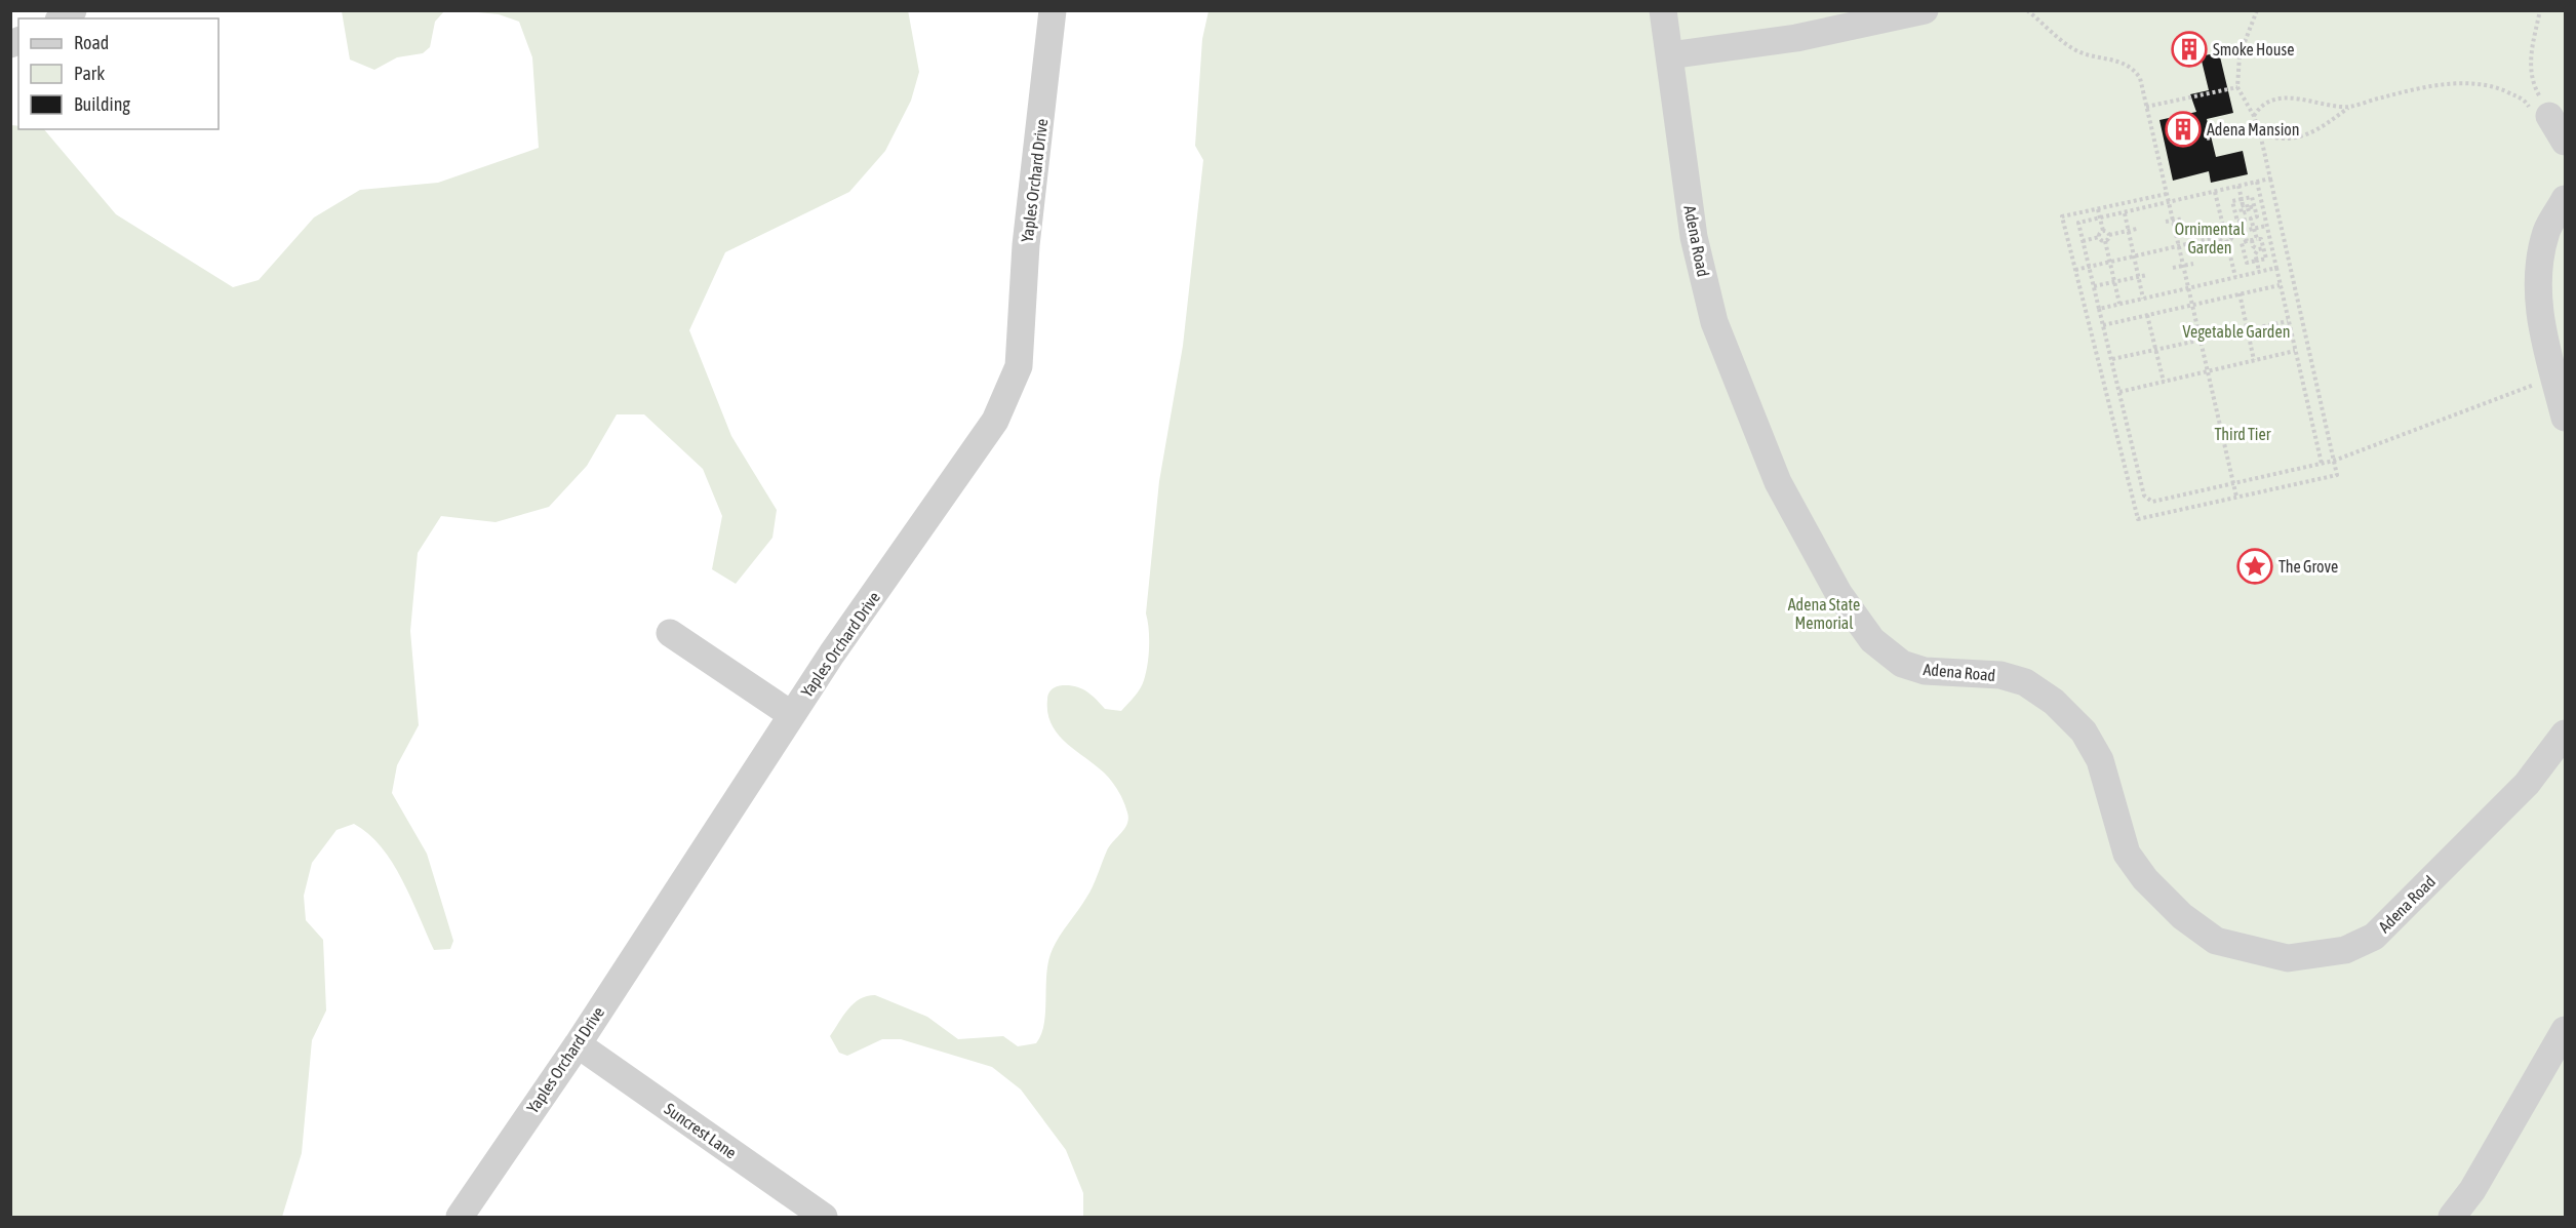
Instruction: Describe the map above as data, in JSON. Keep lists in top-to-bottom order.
{
  "streets": {
    "street": ["Yaples Orchard Drive", "Adena Road", "Suncrest Lane"]
  },
  "crossings": [
    ["Yaples Orchard Drive", "Suncrest Lane"]
  ],
  "parks": [
    "Ornimental Garden",
    "Vegetable Garden",
    "Third Tier",
    "Adena State Memorial"
  ],
  "places": {
    "building": ["Smoke House", "Adena Mansion"],
    "place": ["The Grove"]
  },
  "legend": ["Road", "Park", "Building"]
}
